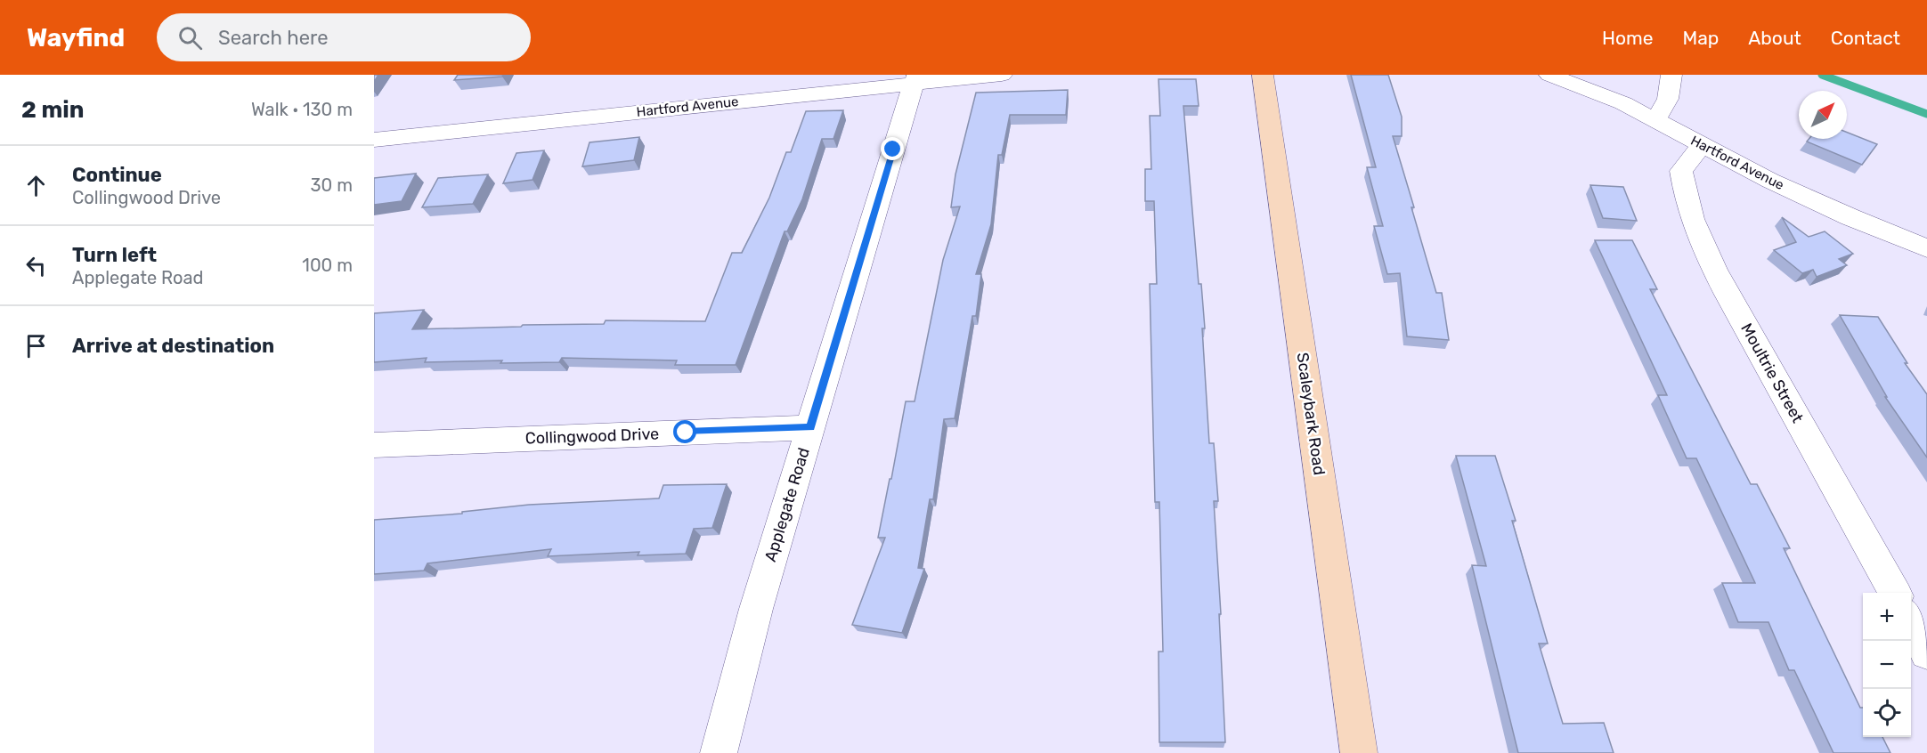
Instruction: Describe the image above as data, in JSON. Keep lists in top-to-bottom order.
{
  "streets": {
    "street": [
      "Hartford Avenue",
      "Moultrie Street",
      "Scaleybark Road",
      "Collingwood Drive",
      "Applegate Road"
    ]
  },
  "crossings": [
    ["Hartford Avenue", "Moultrie Street"],
    ["Hartford Avenue", "Applegate Road"],
    ["Collingwood Drive", "Applegate Road"]
  ],
  "north": "top right",
  "page": {
    "header": "Wayfind",
    "search": "Search here",
    "nav": [
      "Home",
      "Map",
      "About",
      "Contact"
    ],
    "heading": ["2 min", "Walk · 130 m"],
    "list": [
      ["Continue", "Collingwood Drive", "30 m"],
      ["Turn left", "Applegate Road", "100 m"],
      "Arrive at destination"
    ],
    "map_buttons": ["+", "−"]
  }
}
